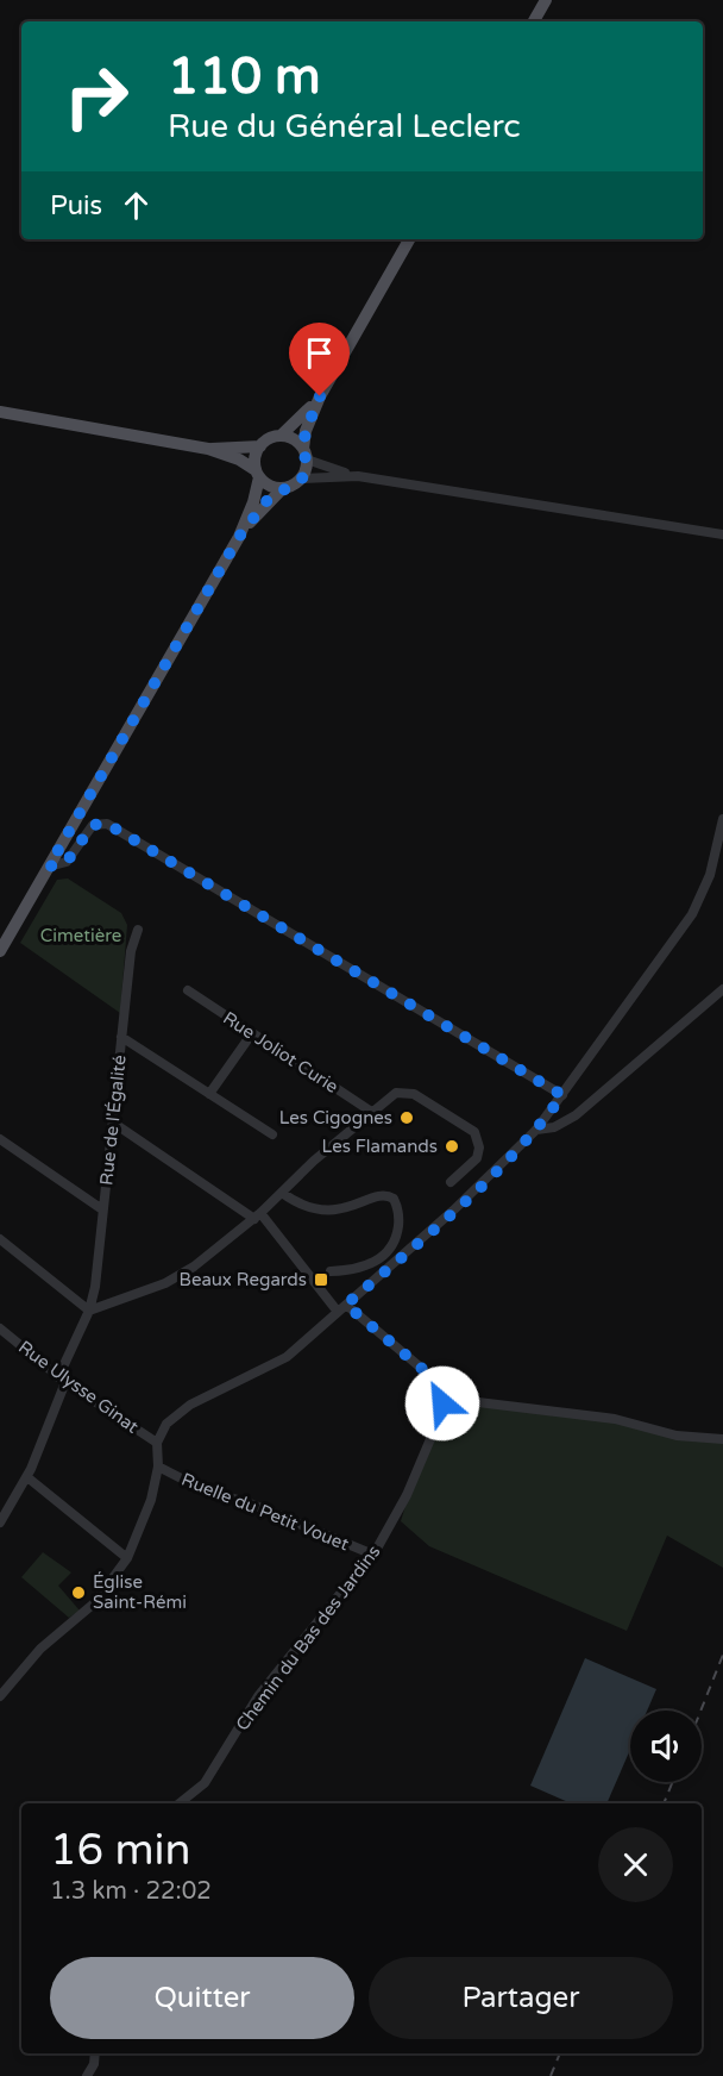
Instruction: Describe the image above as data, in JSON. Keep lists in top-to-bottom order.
{
  "streets": {
    "street": [
      "Rue Joliot Curie",
      "Rue de l'Égalité",
      "Rue Ulysse Ginat",
      "Ruelle du Petit Vouet",
      "Chemin du Bas des Jardins"
    ]
  },
  "crossings": [
    ["Rue de l'Égalité", "Rue Ulysse Ginat"],
    ["Ruelle du Petit Vouet", "Chemin du Bas des Jardins"]
  ],
  "parks": ["Cimetière"],
  "places": {
    "other": ["Les Cigognes", "Les Flamands", "Église Saint-Rémi"],
    "transit": ["Beaux Regards"]
  },
  "page": {
    "turn": ["110 m", "Rue du Général Leclerc"],
    "then": "Puis",
    "heading": ["16 min", "1.3 km · 22:02"],
    "buttons": ["Quitter", "Partager"]
  }
}
